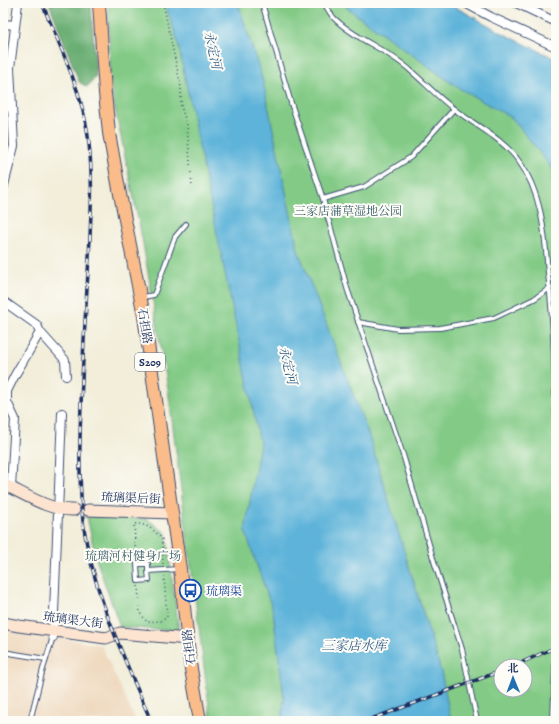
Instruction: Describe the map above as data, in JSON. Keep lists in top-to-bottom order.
{
  "streets": {
    "main road": ["石担路", "S209"],
    "street": ["琉璃渠后街", "琉璃渠大街"]
  },
  "crossings": [
    ["石担路", "琉璃渠后街"],
    ["石担路", "琉璃渠大街"]
  ],
  "water": ["永定河", "三家店水库"],
  "parks": ["三家店蒲草湿地公园", "琉璃河村健身广场"],
  "places": {
    "bus stop": ["琉璃渠"]
  },
  "north": "top"
}
